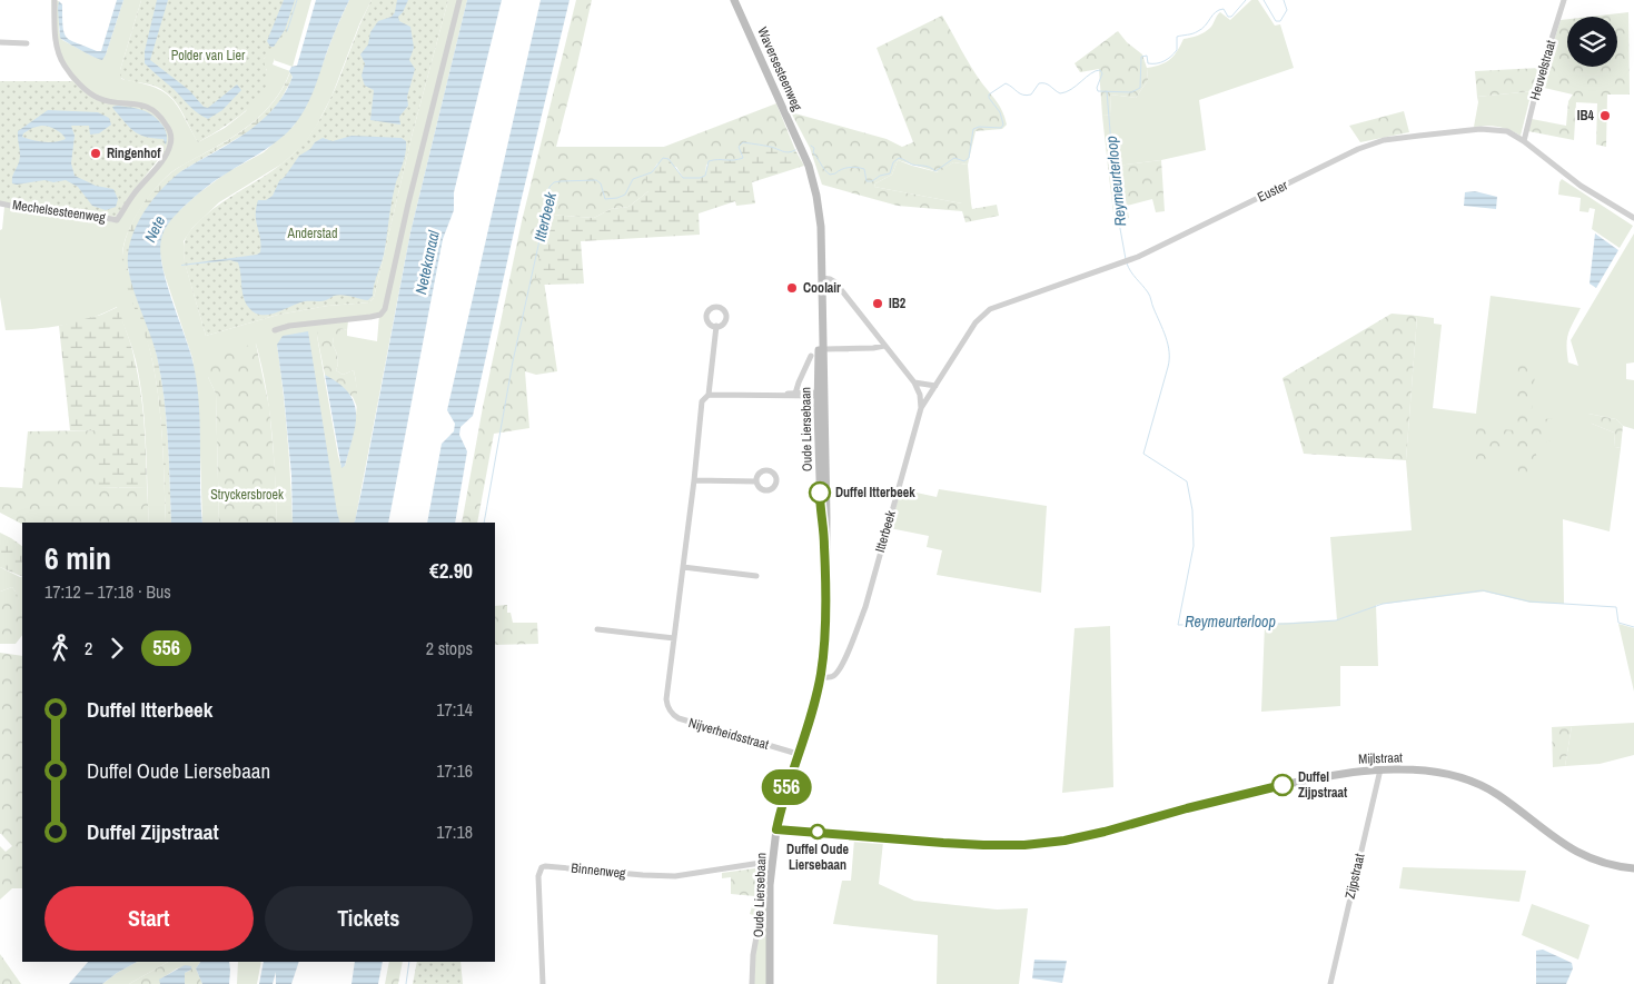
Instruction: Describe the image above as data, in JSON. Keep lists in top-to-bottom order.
{
  "streets": {
    "main road": ["Waversesteenweg", "Oude Liersebaan", "Mijlstraat"],
    "street": [
      "Heuvelstraat",
      "Euster",
      "Mechelsesteenweg",
      "Itterbeek",
      "Nijverheidsstraat",
      "Binnenweg",
      "Zijpstraat"
    ]
  },
  "crossings": [
    ["Waversesteenweg", "Oude Liersebaan"],
    ["Heuvelstraat", "Euster"],
    ["Euster", "Itterbeek"],
    ["Oude Liersebaan", "Itterbeek"],
    ["Oude Liersebaan", "Nijverheidsstraat"],
    ["Oude Liersebaan", "Mijlstraat"],
    ["Oude Liersebaan", "Binnenweg"],
    ["Mijlstraat", "Zijpstraat"]
  ],
  "water": [
    "Reymeurterloop",
    "Itterbeek",
    "Nete",
    "Netekanaal"
  ],
  "parks": ["Polder van Lier", "Anderstad", "Stryckersbroek"],
  "places": [
    "IB4",
    "Ringenhof",
    "Coolair",
    "IB2",
    "Duffel Itterbeek",
    "Duffel Zijpstraat",
    "Duffel Oude Liersebaan"
  ],
  "lines": ["bus line 556"],
  "page": {
    "on_map": "556",
    "heading": ["6 min", "17:12 – 17:18 · Bus", "€2.90"],
    "legs": ["2", "556", "2 stops"],
    "list": [
      {
        "name": "Duffel Itterbeek",
        "value": "17:14"
      },
      {
        "name": "Duffel Oude Liersebaan",
        "value": "17:16"
      },
      {
        "name": "Duffel Zijpstraat",
        "value": "17:18"
      }
    ],
    "buttons": ["Start", "Tickets"]
  }
}
